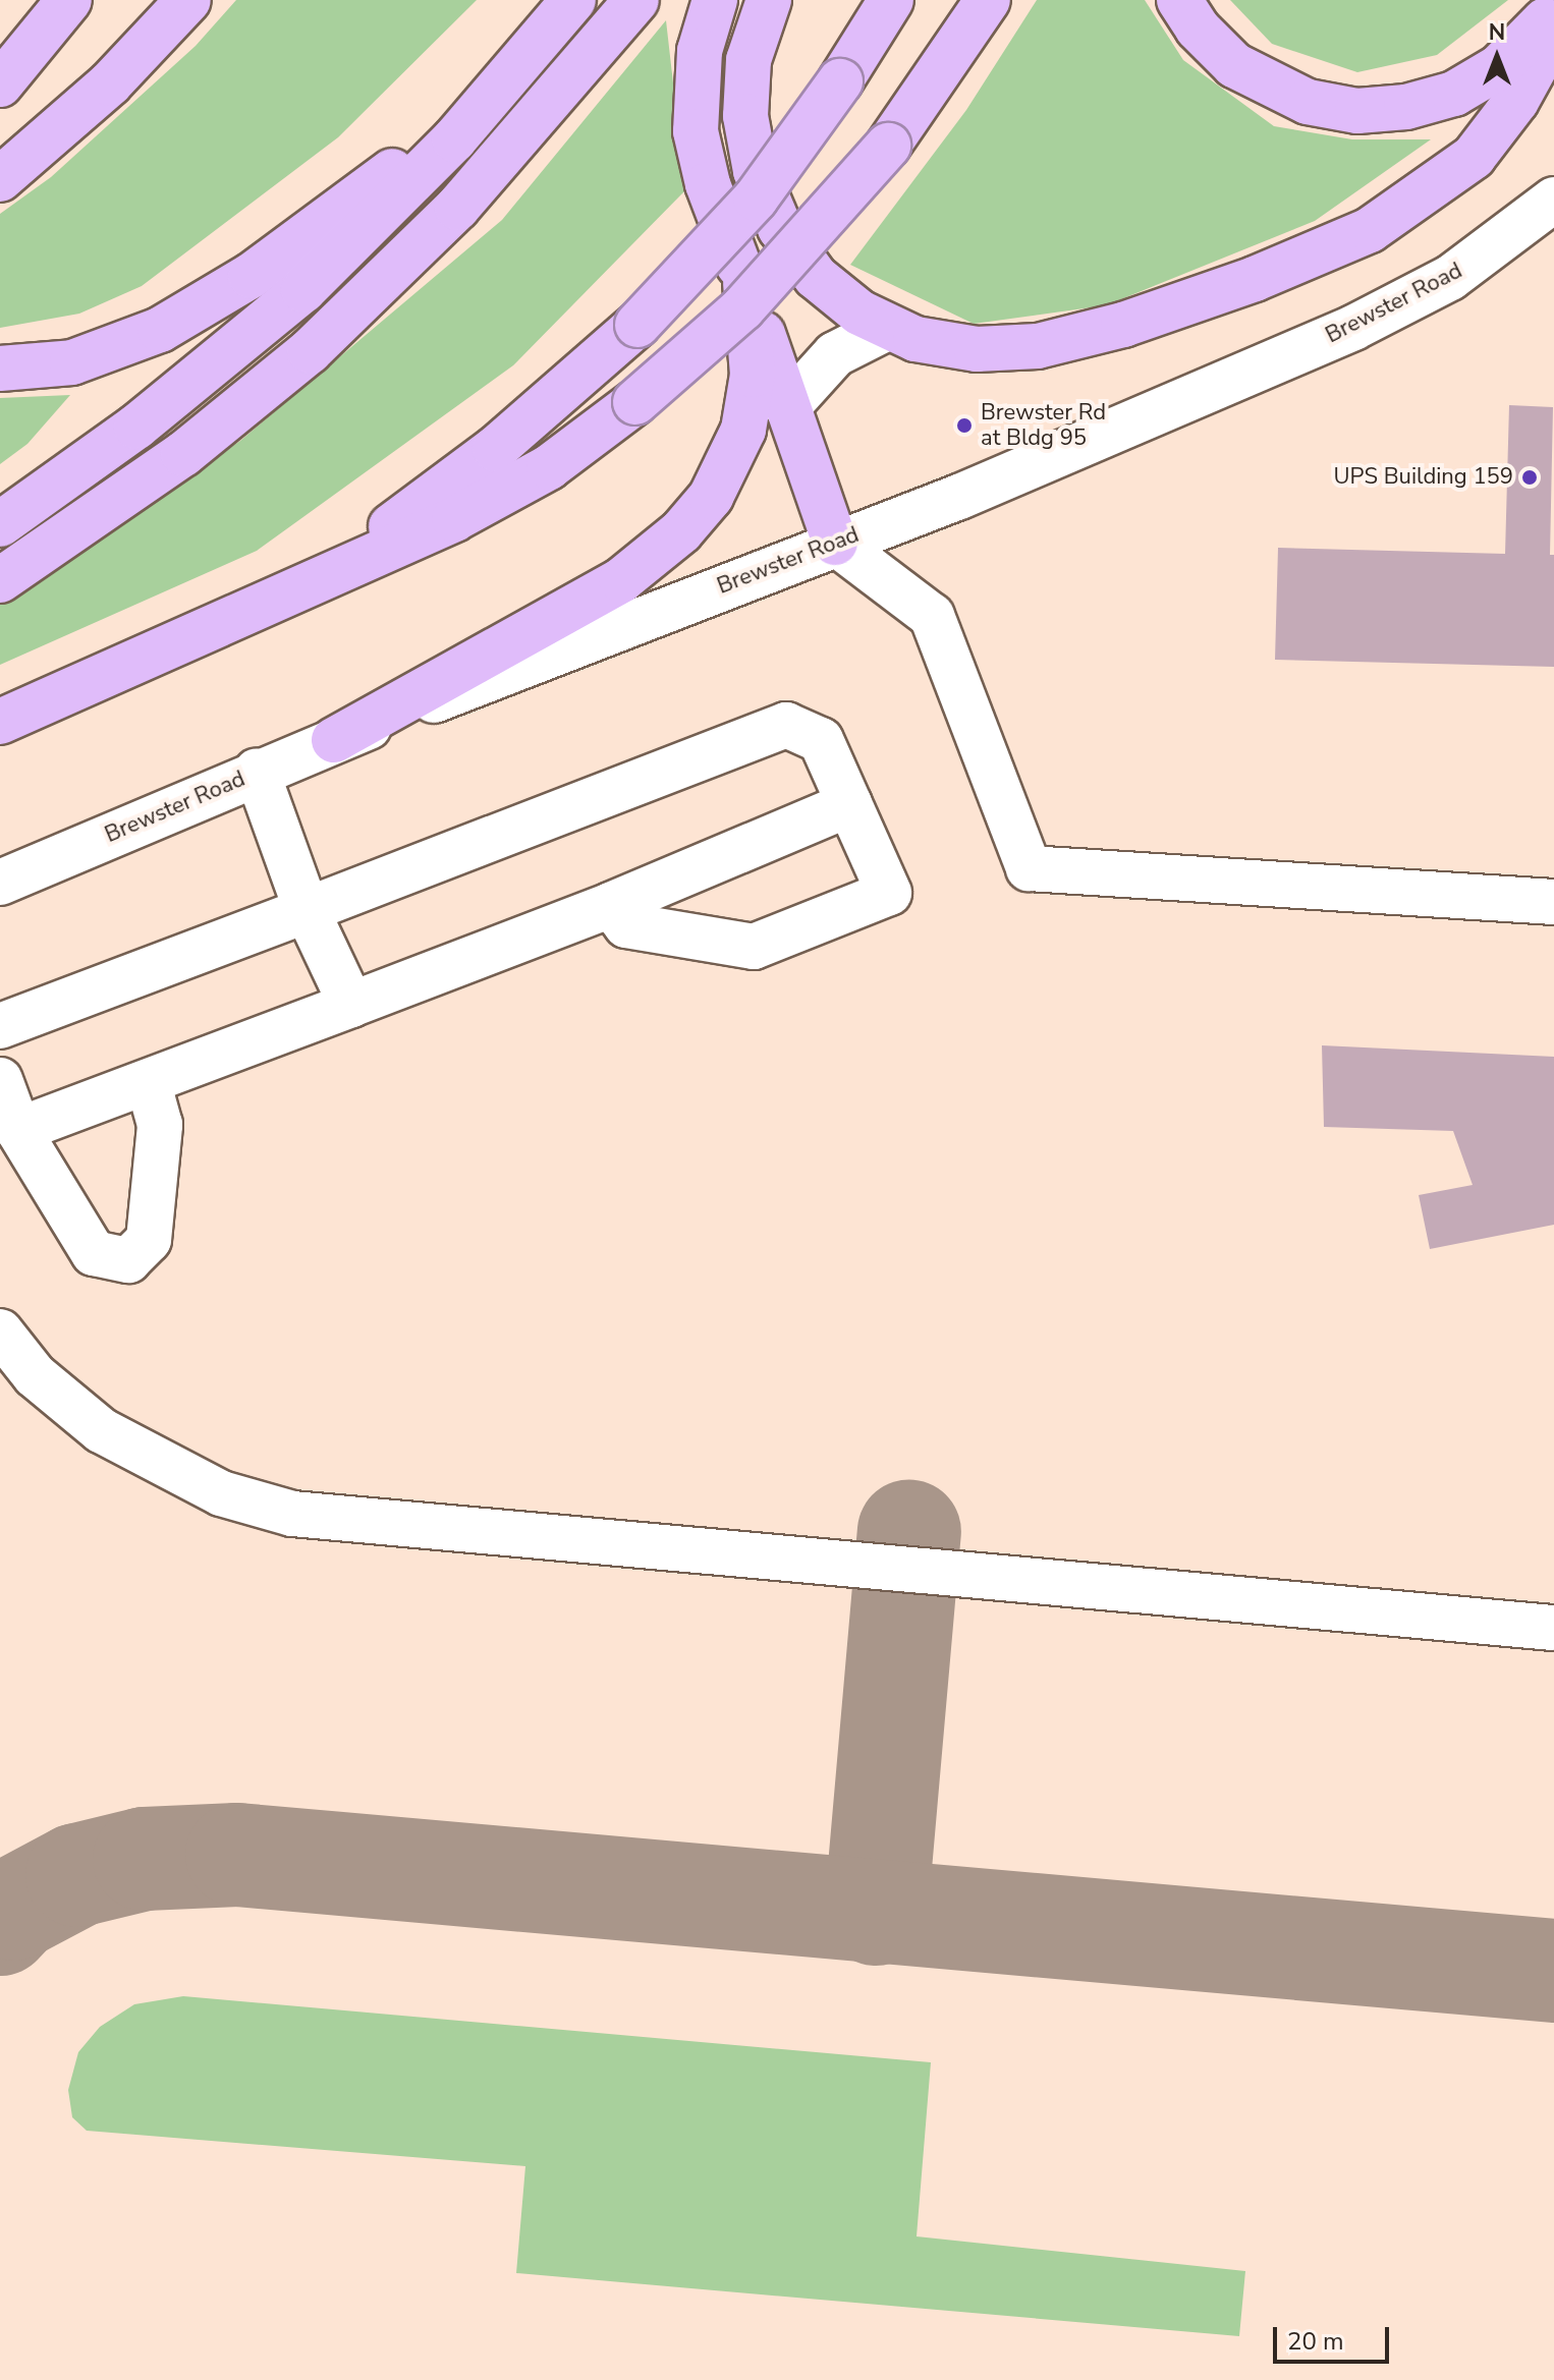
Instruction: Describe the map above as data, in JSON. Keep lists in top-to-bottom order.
{
  "streets": {
    "street": ["Brewster Road"]
  },
  "places": ["Brewster Rd at Bldg 95", "UPS Building 159"],
  "scale_bar": "20 m",
  "north": "top"
}
